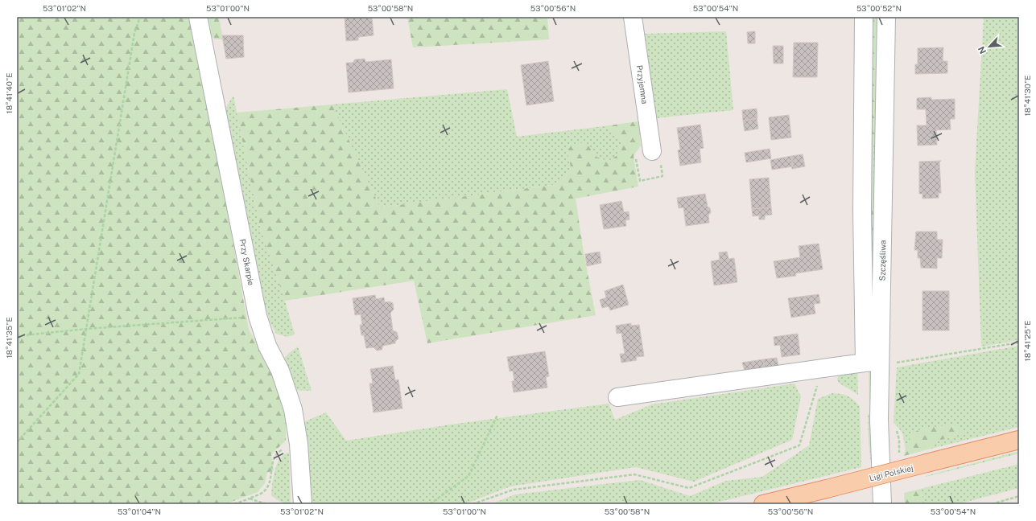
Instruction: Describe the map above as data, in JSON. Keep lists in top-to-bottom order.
{
  "streets": {
    "main road": ["Ligi Polskiej"],
    "street": ["Przyjemna", "Szczęśliwa", "Przy Skarpie"]
  },
  "north": "bottom left",
  "coordinates": [
    "53°01'02\"N",
    "53°01'00\"N",
    "53°00'58\"N",
    "53°00'56\"N",
    "53°00'54\"N",
    "53°00'52\"N",
    "18°41'40\"E",
    "18°41'30\"E",
    "18°41'35\"E",
    "18°41'25\"E",
    "53°01'04\"N"
  ]
}
